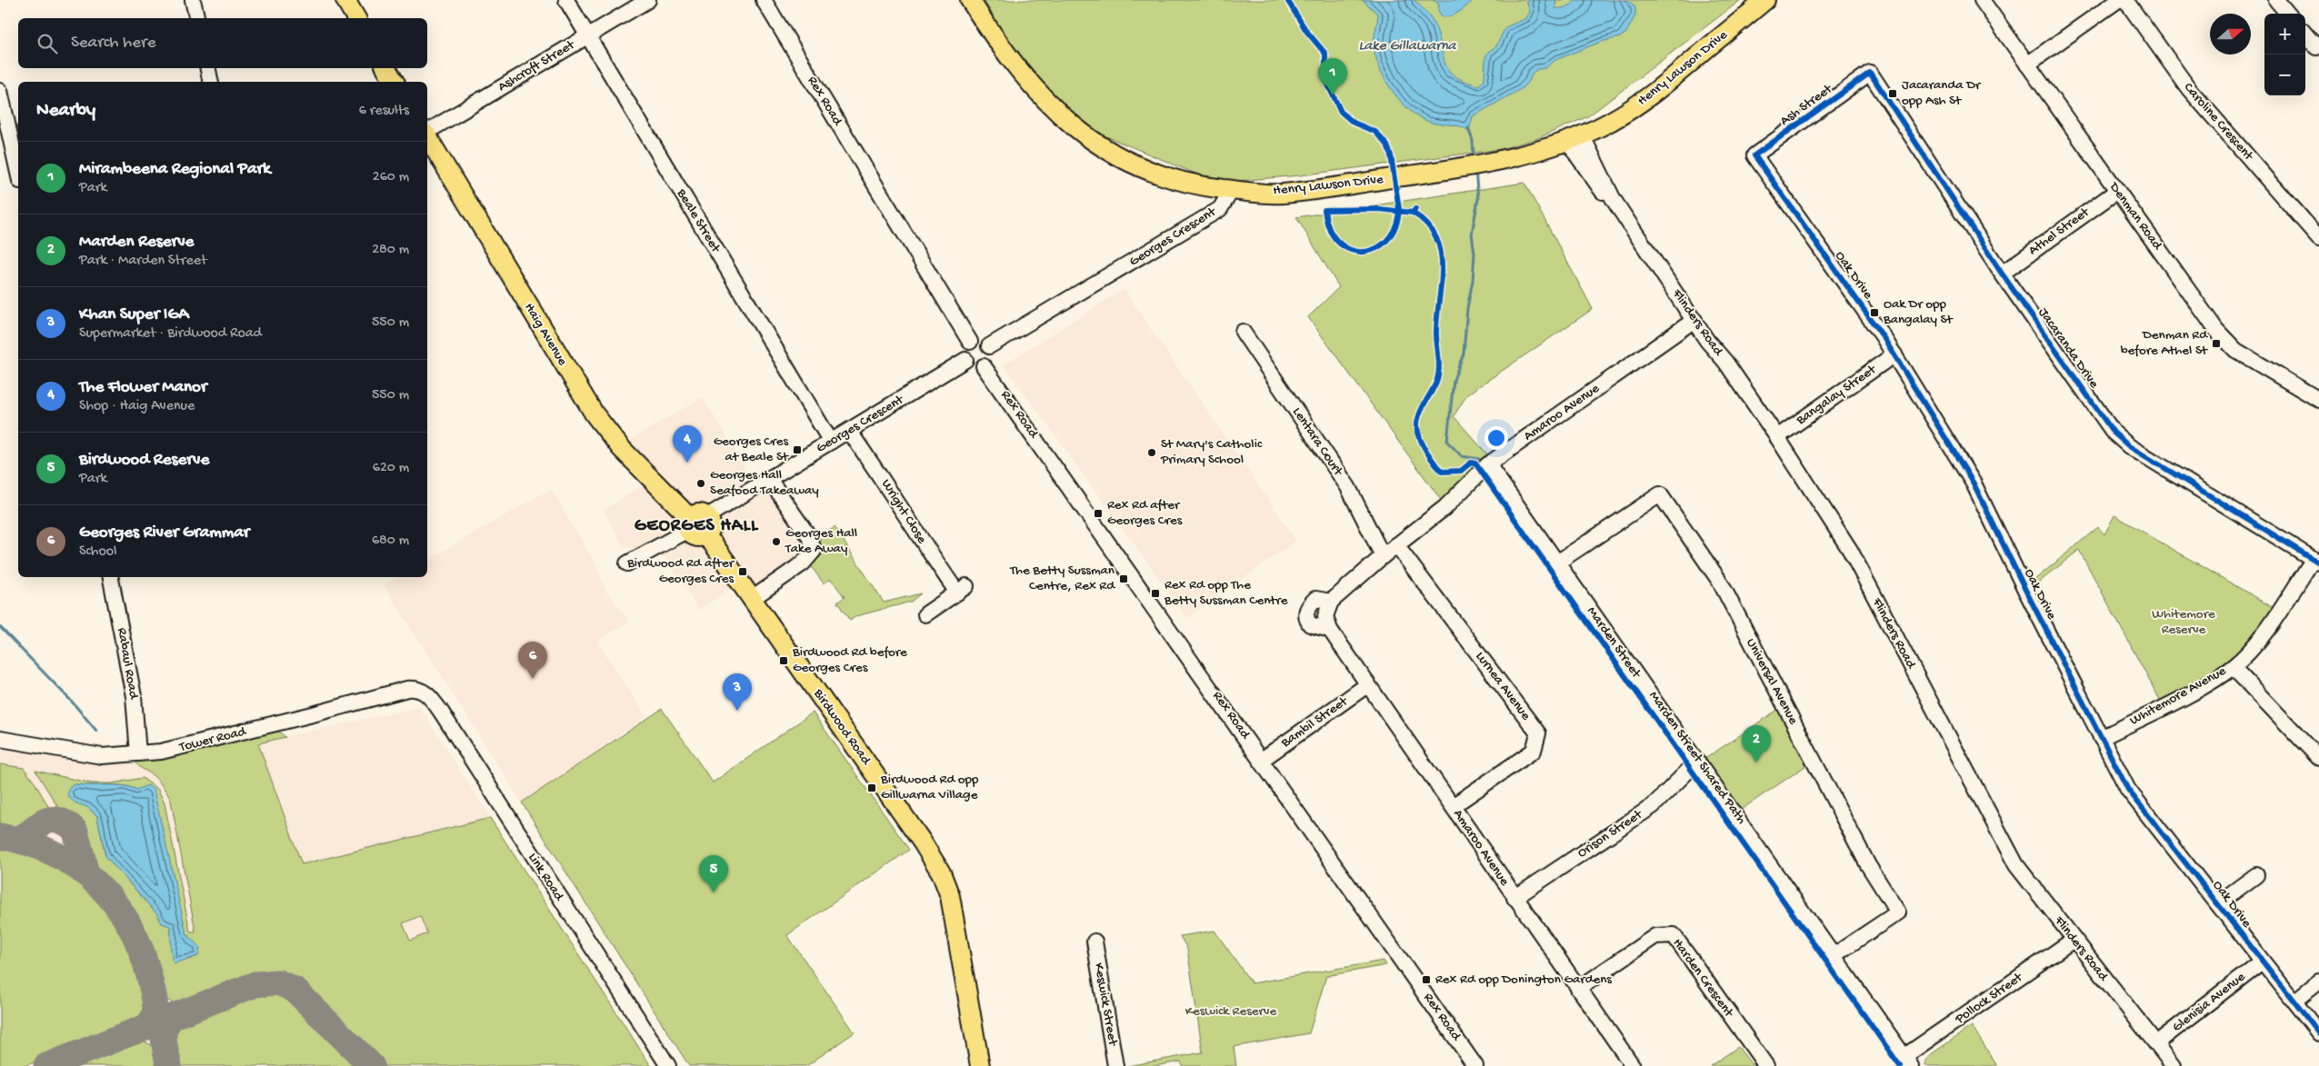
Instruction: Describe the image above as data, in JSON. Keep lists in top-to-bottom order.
{
  "streets": {
    "main road": ["Henry Lawson Drive", "Haig Avenue", "Birdwood Road"],
    "street": [
      "Ashcroft Street",
      "Rex Road",
      "Ash Street",
      "Caroline Crescent",
      "Denman Road",
      "Beale Street",
      "Athel Street",
      "Georges Crescent",
      "Oak Drive",
      "Flinders Road",
      "Jacaranda Drive",
      "Bangalay Street",
      "Amaroo Avenue",
      "Lentara Court",
      "Wright Close",
      "Marden Street",
      "Rabaul Road",
      "Universal Avenue",
      "Lurnea Avenue",
      "Whitemore Avenue",
      "Bambil Street",
      "Tower Road",
      "Orison Street",
      "Link Road",
      "Harden Crescent",
      "Pollock Street",
      "Glenisia Avenue",
      "Keswick Street"
    ],
    "cycle path": ["Marden Street Shared Path"]
  },
  "crossings": [
    ["Ashcroft Street", "Beale Street"],
    ["Henry Lawson Drive", "Georges Crescent"],
    ["Henry Lawson Drive", "Flinders Road"],
    ["Rex Road", "Georges Crescent"],
    ["Rex Road", "Bambil Street"],
    ["Ash Street", "Oak Drive"],
    ["Ash Street", "Jacaranda Drive"],
    ["Denman Road", "Athel Street"],
    ["Beale Street", "Georges Crescent"],
    ["Athel Street", "Jacaranda Drive"],
    ["Georges Crescent", "Haig Avenue"],
    ["Georges Crescent", "Wright Close"],
    ["Georges Crescent", "Birdwood Road"],
    ["Oak Drive", "Bangalay Street"],
    ["Oak Drive", "Whitemore Avenue"],
    ["Oak Drive", "Glenisia Avenue"],
    ["Flinders Road", "Bangalay Street"],
    ["Flinders Road", "Amaroo Avenue"],
    ["Flinders Road", "Pollock Street"],
    ["Flinders Road", "Glenisia Avenue"],
    ["Haig Avenue", "Birdwood Road"],
    ["Jacaranda Drive", "Whitemore Avenue"],
    ["Amaroo Avenue", "Lentara Court"],
    ["Amaroo Avenue", "Marden Street"],
    ["Amaroo Avenue", "Lurnea Avenue"],
    ["Amaroo Avenue", "Bambil Street"],
    ["Amaroo Avenue", "Orison Street"],
    ["Amaroo Avenue", "Harden Crescent"],
    ["Marden Street", "Universal Avenue"],
    ["Marden Street", "Orison Street"],
    ["Marden Street", "Pollock Street"],
    ["Rabaul Road", "Tower Road"],
    ["Tower Road", "Link Road"]
  ],
  "districts": ["GEORGES HALL"],
  "water": ["Lake Gillawarna"],
  "parks": ["Whitemore Reserve", "Keswick Reserve"],
  "places": {
    "transit": [
      "Jacaranda Dr opp Ash St",
      "Oak Dr opp Bangalay St",
      "Denman Rd before Athel St",
      "Georges Cres at Beale St",
      "Rex Rd after Georges Cres",
      "Birdwood Rd after Georges Cres",
      "The Betty Sussman Centre, Rex Rd",
      "Rex Rd opp The Betty Sussman Centre",
      "Birdwood Rd before Georges Cres",
      "Birdwood Rd opp Gillwarna Village",
      "Rex Rd opp Donington Gardens"
    ],
    "other": ["St Mary's Catholic Primary School", "Georges Hall Seafood Takeaway", "Georges Hall Take Away"]
  },
  "north": "right",
  "page": {
    "map_buttons": ["+", "−"],
    "search": "Search here",
    "pins": [
      "1",
      "4",
      "6",
      "3",
      "2",
      "5"
    ],
    "heading": ["Nearby", "6 results"],
    "list": [
      {
        "mark": "1",
        "name": "Mirambeena Regional Park",
        "note": "Park",
        "value": "260 m"
      },
      {
        "mark": "2",
        "name": "Marden Reserve",
        "note": "Park · Marden Street",
        "value": "280 m"
      },
      {
        "mark": "3",
        "name": "Khan Super IGA",
        "note": "Supermarket · Birdwood Road",
        "value": "550 m"
      },
      {
        "mark": "4",
        "name": "The Flower Manor",
        "note": "Shop · Haig Avenue",
        "value": "550 m"
      },
      {
        "mark": "5",
        "name": "Birdwood Reserve",
        "note": "Park",
        "value": "620 m"
      },
      {
        "mark": "6",
        "name": "Georges River Grammar",
        "note": "School",
        "value": "680 m"
      }
    ]
  }
}
